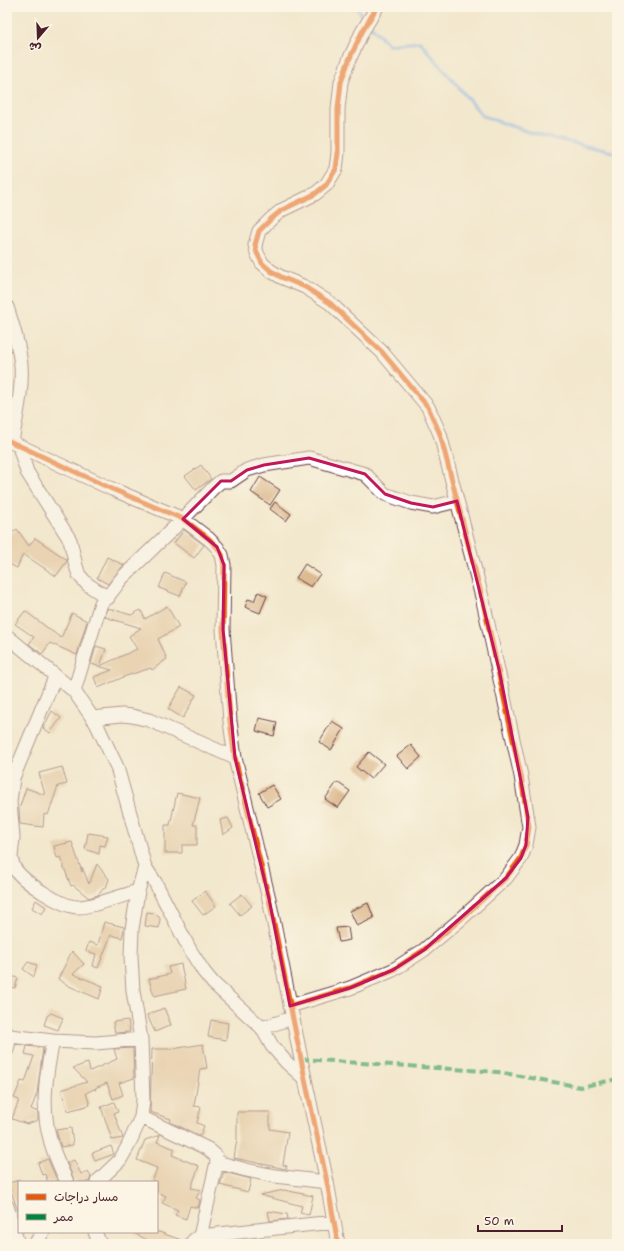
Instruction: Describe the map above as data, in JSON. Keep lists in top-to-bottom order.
{
  "legend": ["مسار دراجات", "ممر"],
  "scale_bar": "50 m",
  "north": "bottom"
}
